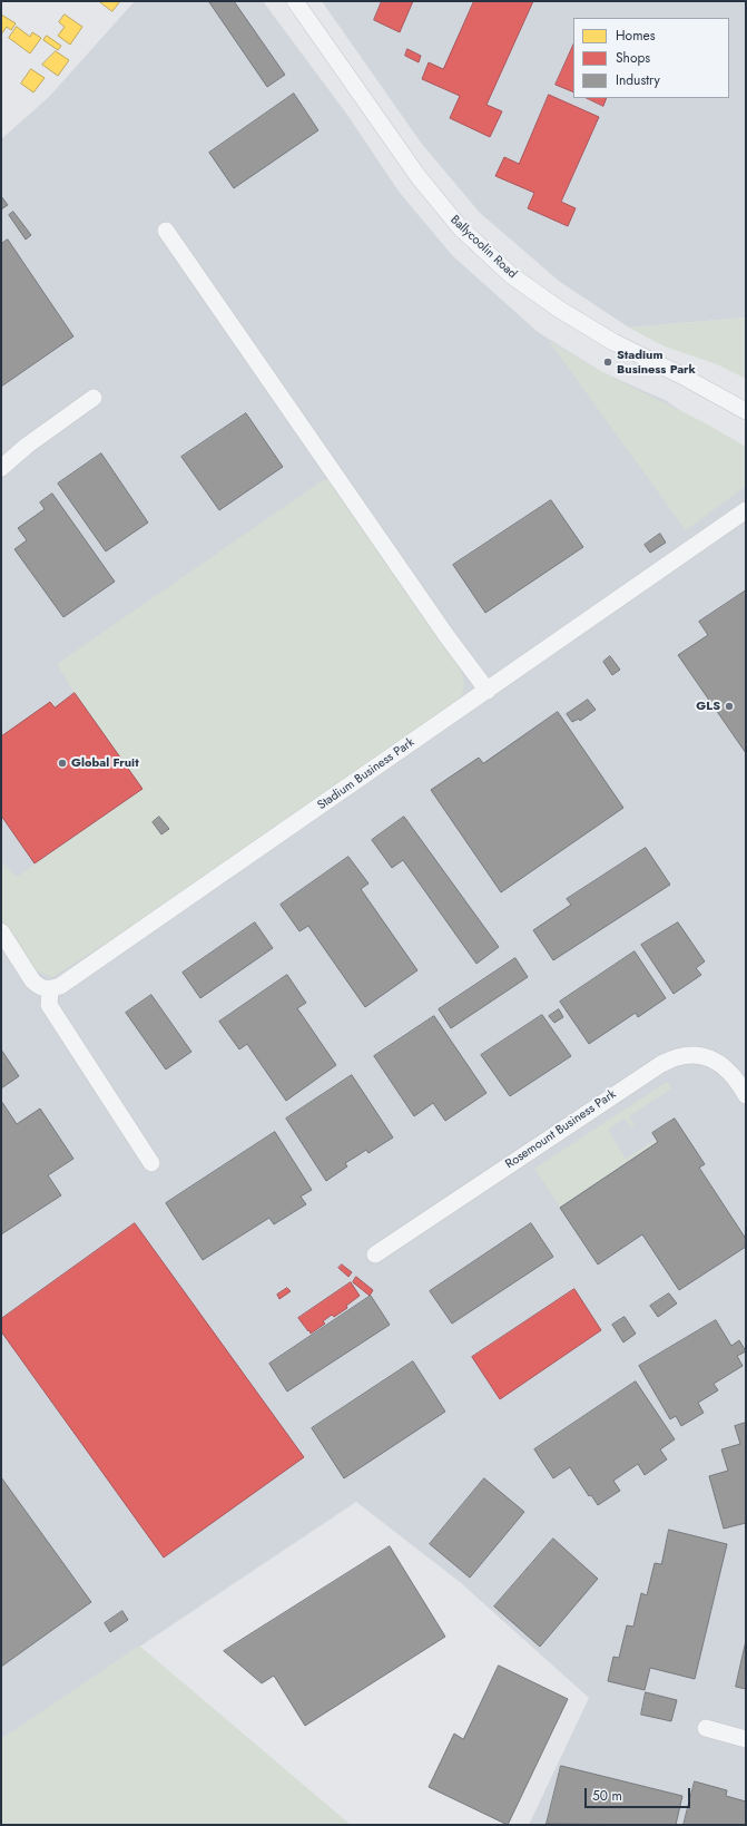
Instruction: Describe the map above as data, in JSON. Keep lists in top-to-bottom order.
{
  "streets": {
    "street": ["Ballycoolin Road", "Stadium Business Park", "Rosemount Business Park"]
  },
  "places": ["Stadium Business Park", "GLS", "Global Fruit"],
  "legend": ["Homes", "Shops", "Industry"],
  "scale_bar": "50 m"
}
